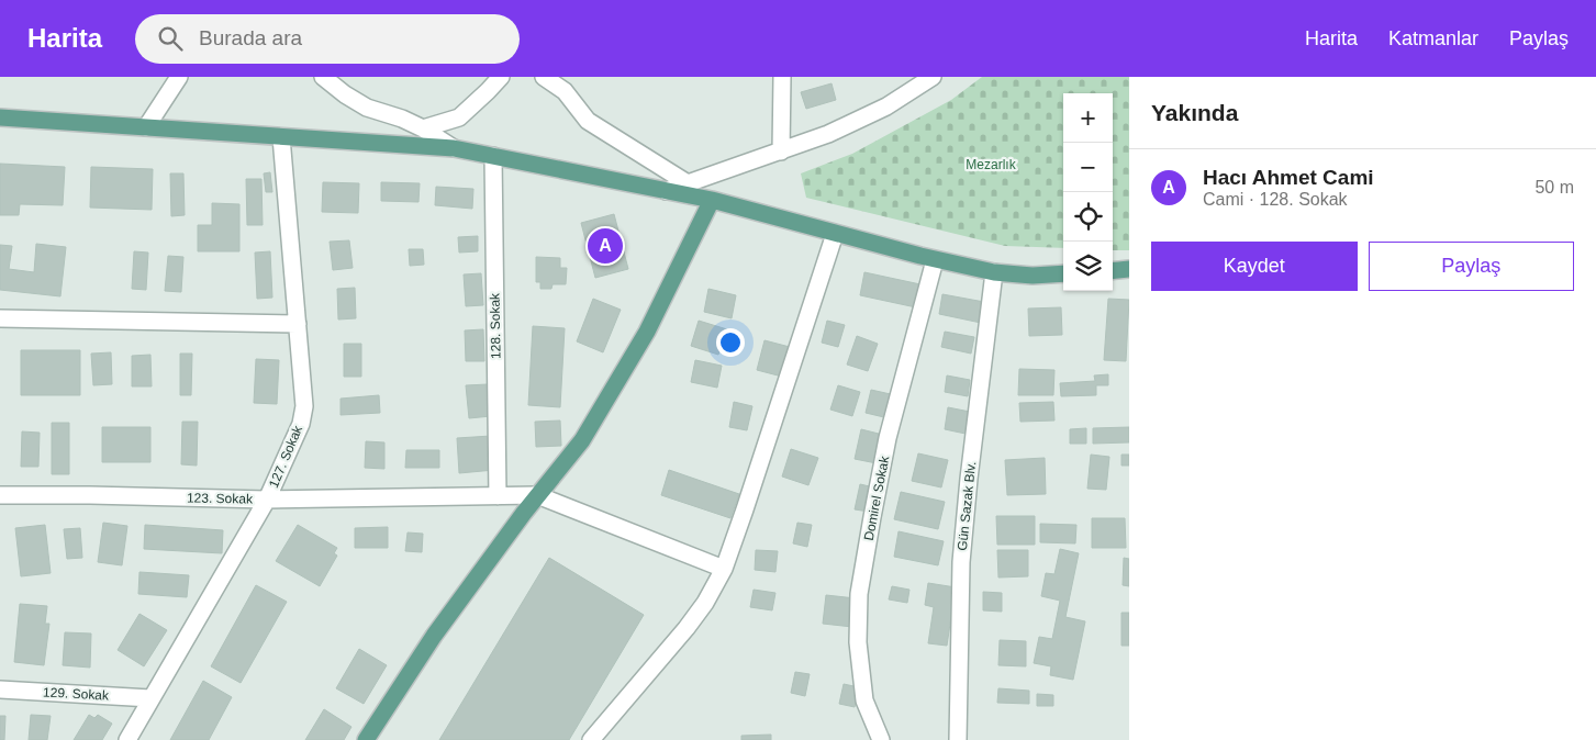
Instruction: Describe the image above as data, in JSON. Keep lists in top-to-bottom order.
{
  "streets": {
    "street": [
      "128. Sokak",
      "127. Sokak",
      "123. Sokak",
      "Domirel Sokak",
      "Gün Sazak Blv.",
      "129. Sokak"
    ]
  },
  "crossings": [
    ["128. Sokak", "123. Sokak"],
    ["127. Sokak", "123. Sokak"],
    ["127. Sokak", "129. Sokak"]
  ],
  "parks": ["Mezarlık"],
  "page": {
    "header": "Harita",
    "search": "Burada ara",
    "nav": ["Harita", "Katmanlar", "Paylaş"],
    "heading": "Yakında",
    "map_buttons": ["+", "−"],
    "list": [
      {
        "mark": "A",
        "name": "Hacı Ahmet Cami",
        "note": "Cami · 128. Sokak",
        "value": "50 m"
      }
    ],
    "buttons": ["Kaydet", "Paylaş"],
    "pins": "A"
  }
}
